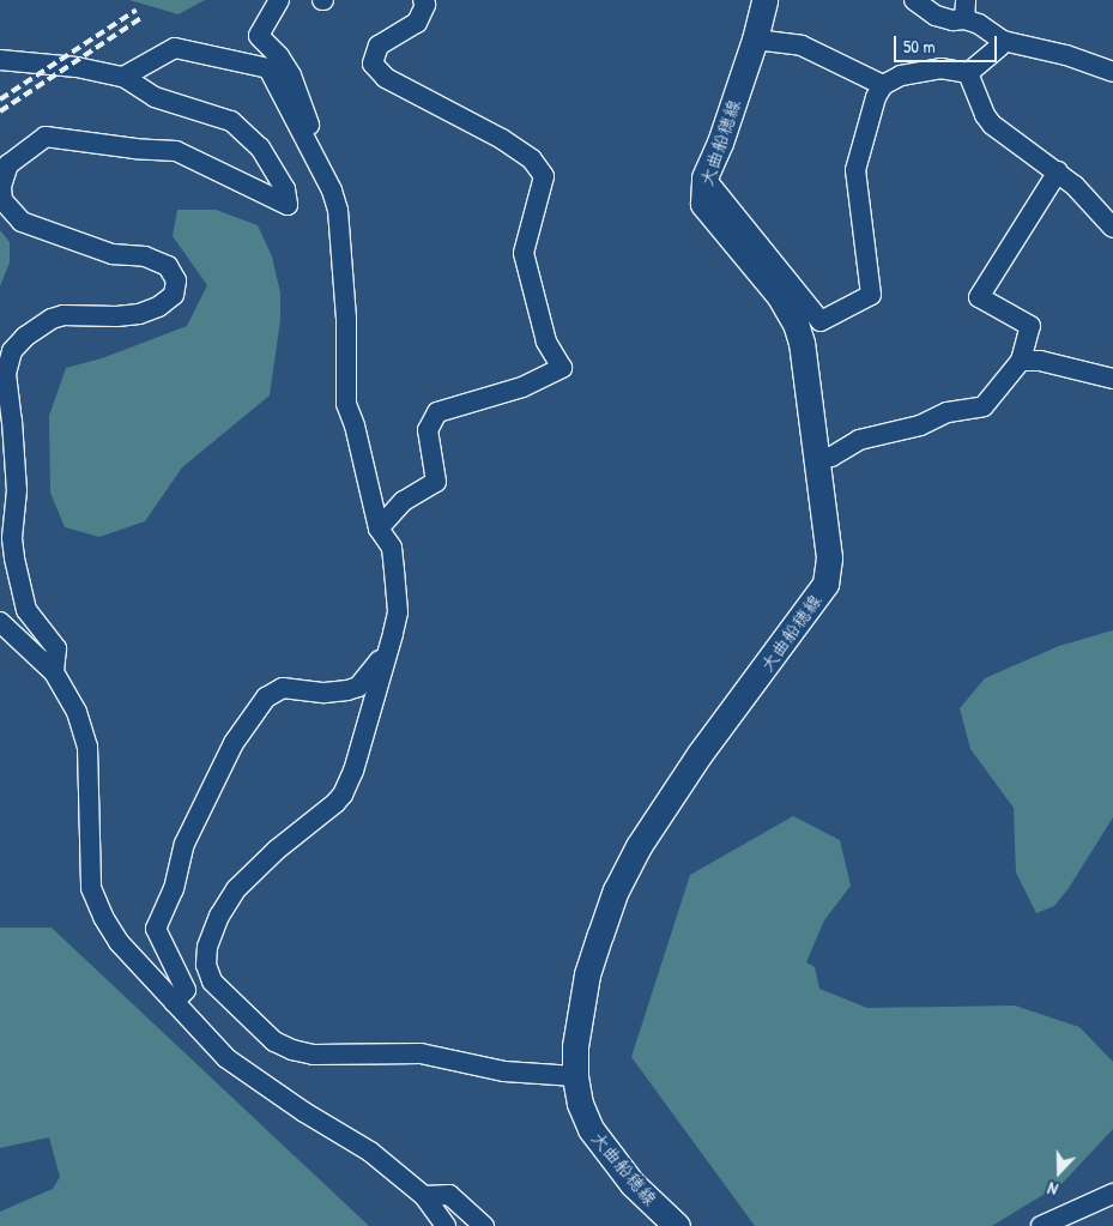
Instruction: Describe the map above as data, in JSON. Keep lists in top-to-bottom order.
{
  "streets": {
    "main road": ["大曲船穂線"]
  },
  "scale_bar": "50 m",
  "north": "bottom"
}
